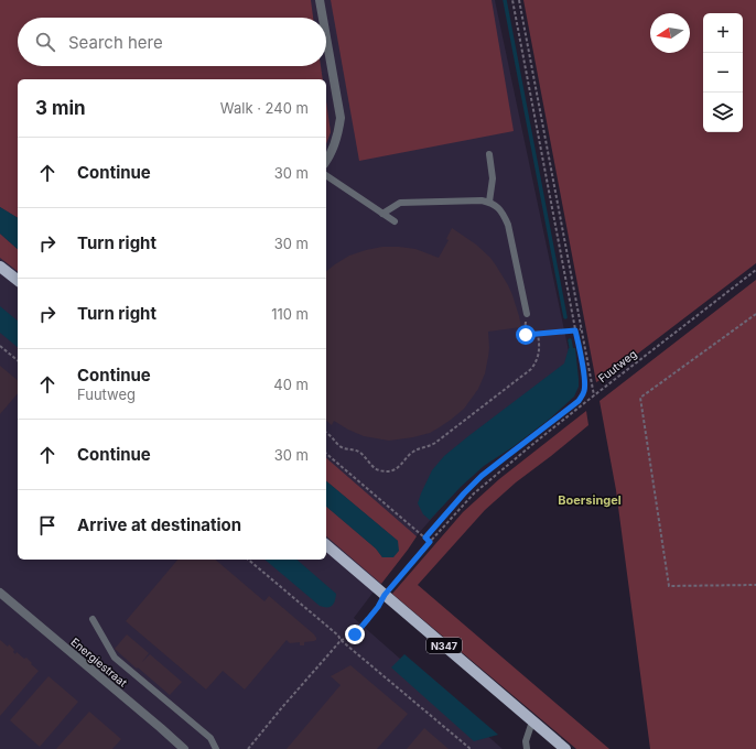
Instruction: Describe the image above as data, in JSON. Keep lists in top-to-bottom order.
{
  "streets": {
    "main road": ["N347"],
    "street": ["Energiestraat"],
    "path": ["Fuutweg"]
  },
  "crossings": [
    ["Fuutweg", "N347"]
  ],
  "districts": ["Boersingel"],
  "north": "left",
  "page": {
    "map_buttons": ["+", "−"],
    "search": "Search here",
    "heading": ["3 min", "Walk · 240 m"],
    "list": [
      ["Continue", "30 m"],
      ["Turn right", "30 m"],
      ["Turn right", "110 m"],
      ["Continue", "Fuutweg", "40 m"],
      ["Continue", "30 m"],
      "Arrive at destination"
    ]
  }
}
